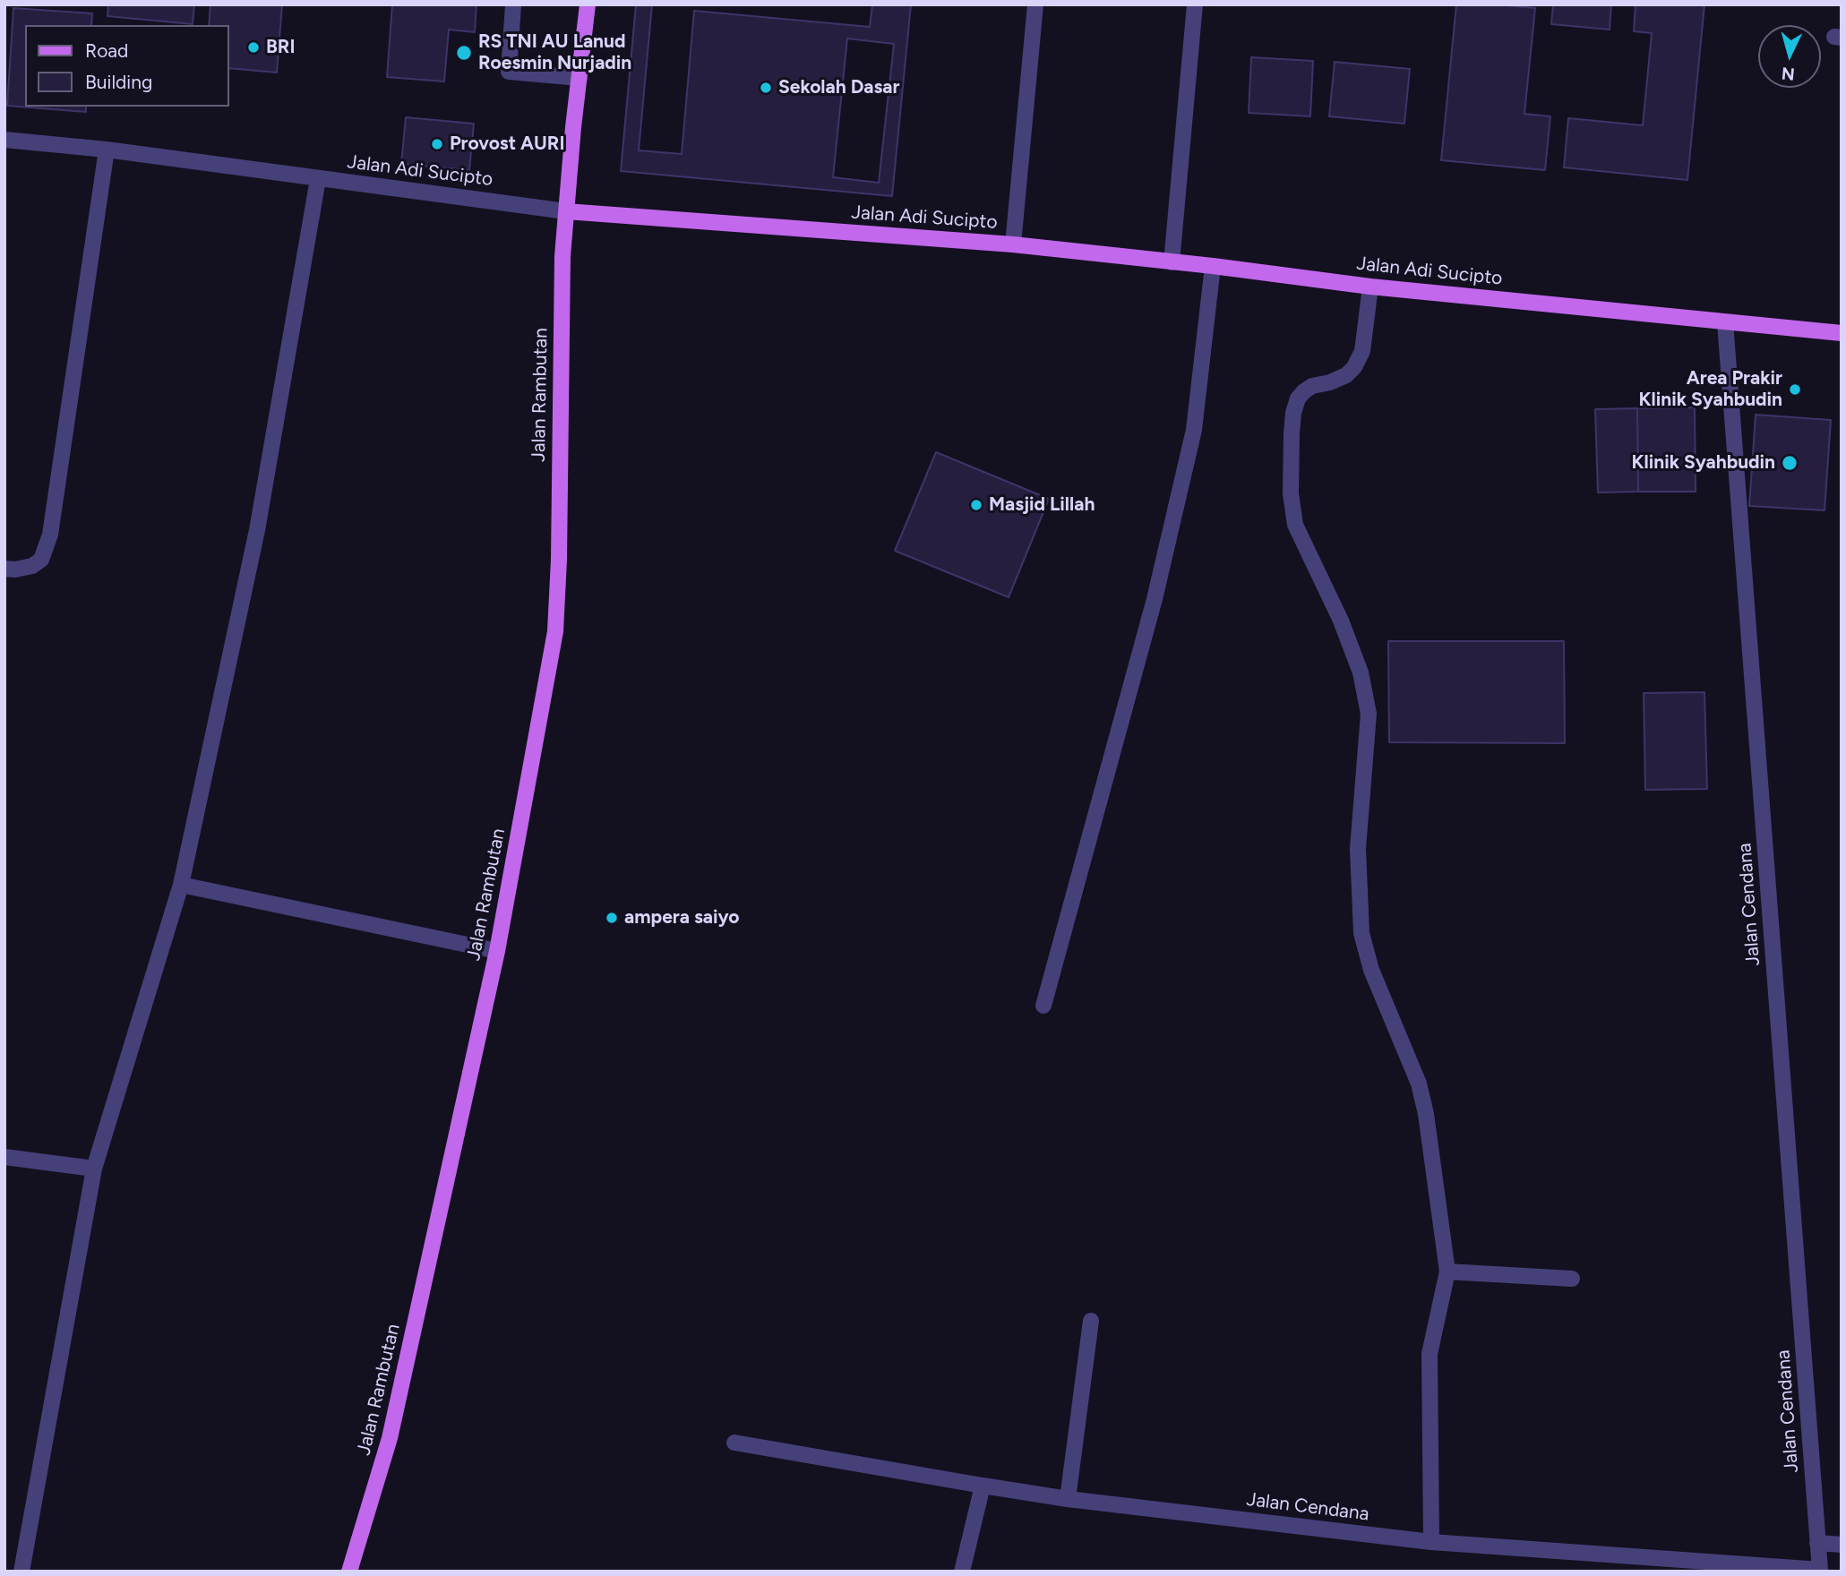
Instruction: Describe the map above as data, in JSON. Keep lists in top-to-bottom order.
{
  "streets": {
    "main road": ["Jalan Adi Sucipto", "Jalan Rambutan"],
    "street": ["Jalan Cendana"]
  },
  "crossings": [
    ["Jalan Adi Sucipto", "Jalan Rambutan"],
    ["Jalan Adi Sucipto", "Jalan Cendana"]
  ],
  "places": [
    "BRI",
    "RS TNI AU Lanud Roesmin Nurjadin",
    "Sekolah Dasar",
    "Provost AURI",
    "Area Prakir Klinik Syahbudin",
    "Klinik Syahbudin",
    "Masjid Lillah",
    "ampera saiyo"
  ],
  "legend": ["Road", "Building"],
  "north": "bottom"
}
